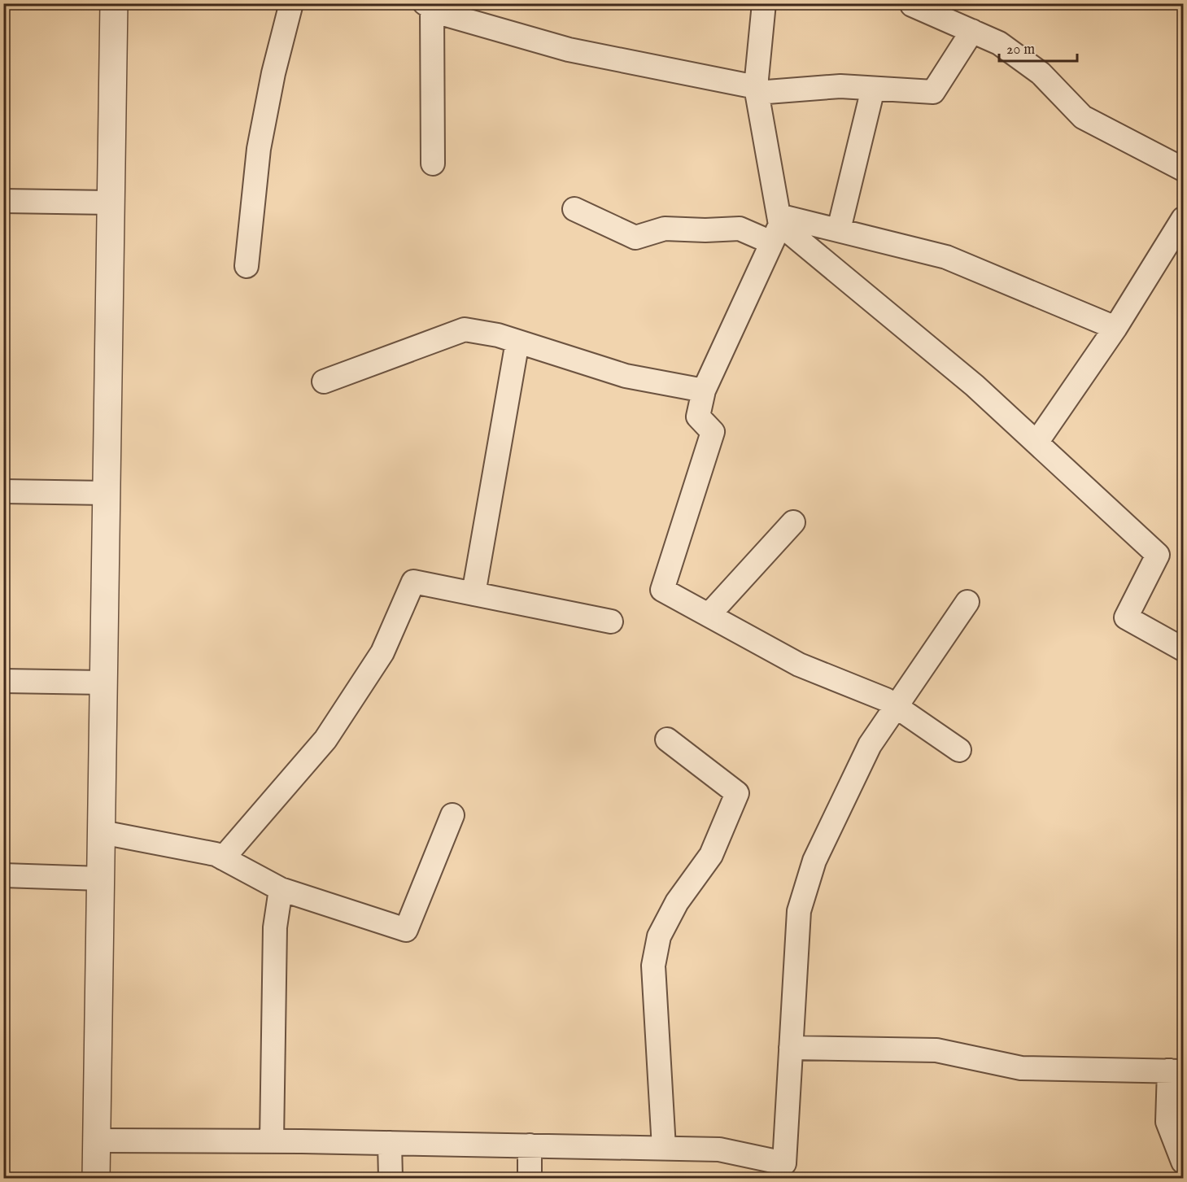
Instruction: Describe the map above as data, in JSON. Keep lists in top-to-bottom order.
{
  "scale_bar": "20 m"
}
